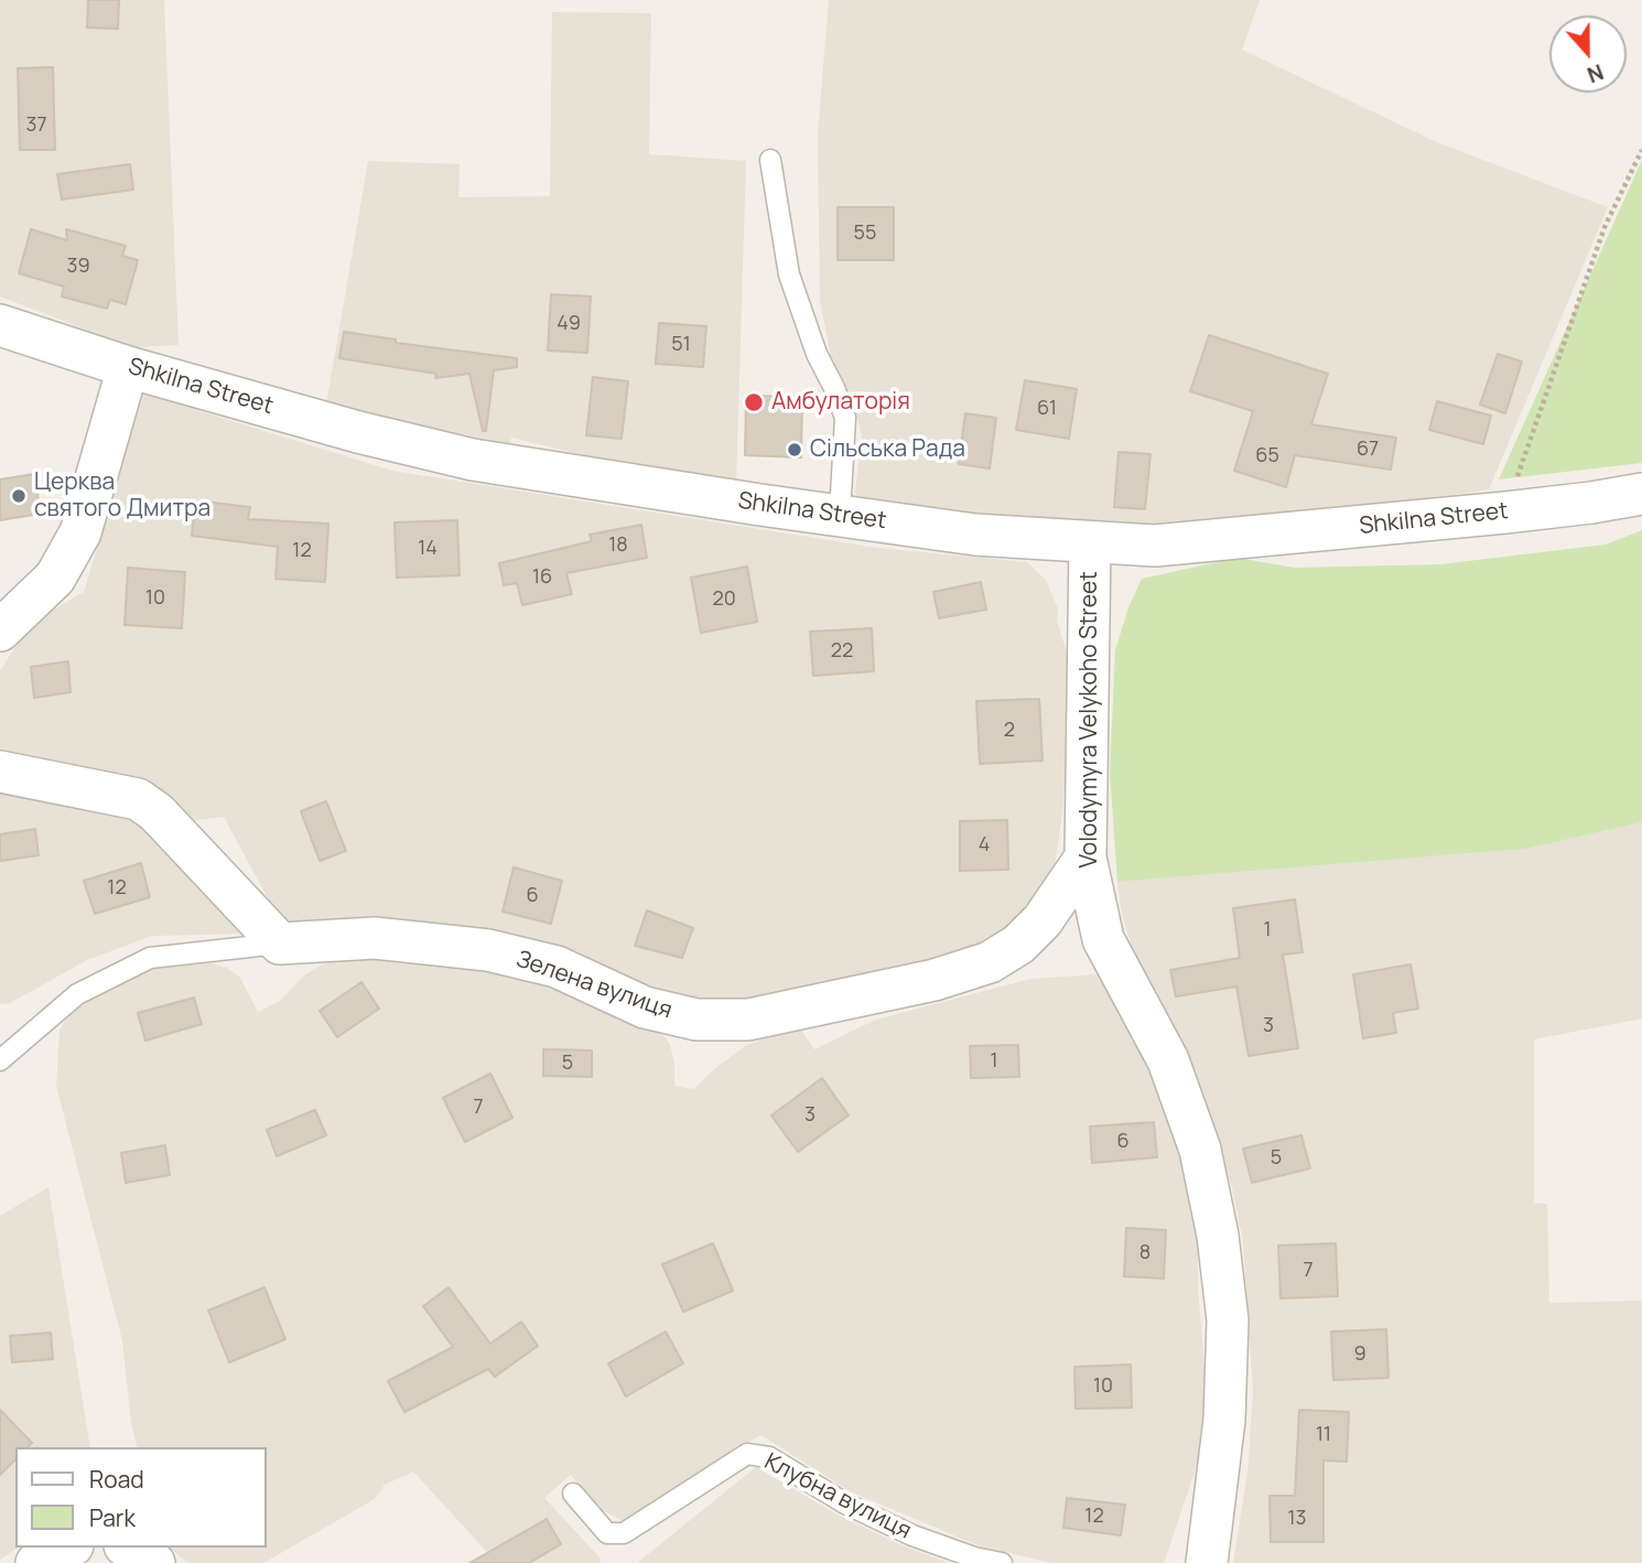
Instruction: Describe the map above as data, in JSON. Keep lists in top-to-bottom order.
{
  "streets": {
    "street": ["Shkilna Street", "Volodymyra Velykoho Street", "Зелена вулиця"],
    "lane": ["Клубна вулиця"]
  },
  "crossings": [
    ["Shkilna Street", "Volodymyra Velykoho Street"],
    ["Volodymyra Velykoho Street", "Зелена вулиця"]
  ],
  "places": ["Амбулаторія", "Сільська Рада", "Церква святого Дмитра"],
  "house_numbers": [
    "37",
    "55",
    "39",
    "49",
    "51",
    "61",
    "67",
    "65",
    "18",
    "14",
    "12",
    "16",
    "10",
    "20",
    "22",
    "2",
    "4",
    "12",
    "6",
    "1",
    "3",
    "1",
    "5",
    "7",
    "3",
    "6",
    "5",
    "8",
    "7",
    "9",
    "10",
    "11",
    "12",
    "13"
  ],
  "legend": ["Road", "Park"],
  "north": "bottom"
}
